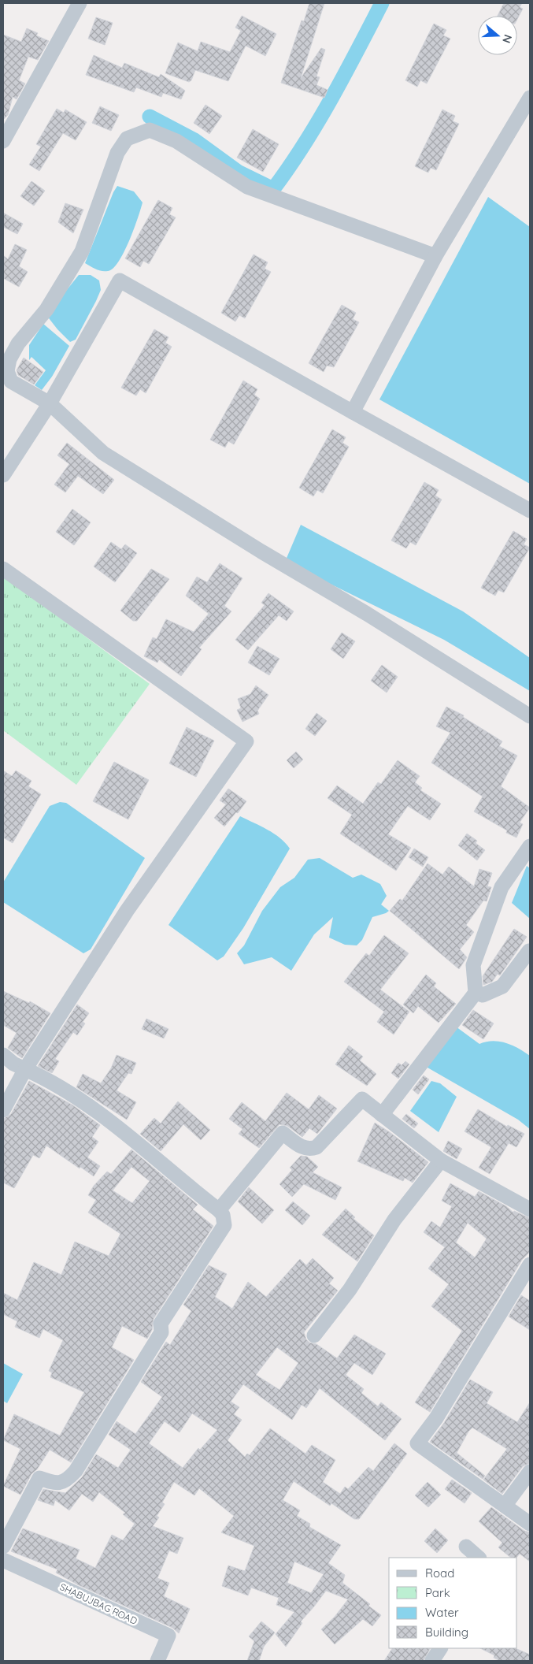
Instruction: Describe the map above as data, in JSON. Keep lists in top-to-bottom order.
{
  "streets": {
    "street": ["SHABUJBAG ROAD"]
  },
  "legend": [
    "Road",
    "Park",
    "Water",
    "Building"
  ],
  "north": "right"
}
